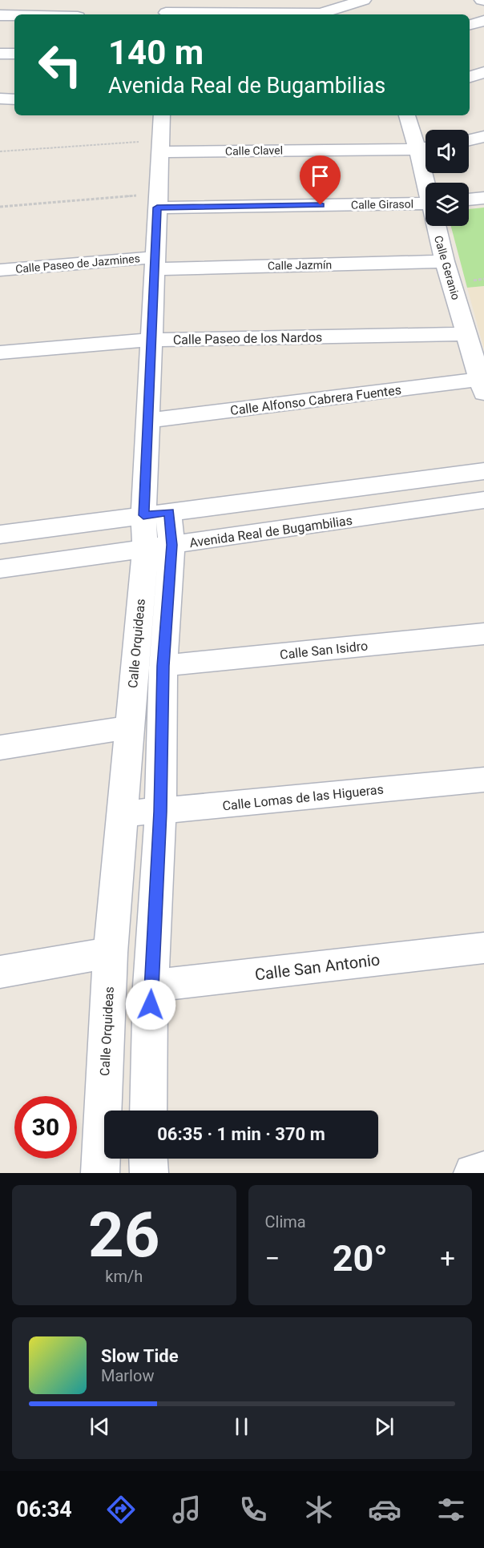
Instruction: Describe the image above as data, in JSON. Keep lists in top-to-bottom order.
{
  "streets": {
    "street": [
      "Calle Clavel",
      "Calle Girasol",
      "Calle Paseo de Jazmines",
      "Calle Jazmín",
      "Calle Geranio",
      "Calle Paseo de los Nardos",
      "Calle Alfonso Cabrera Fuentes",
      "Avenida Real de Bugambilias",
      "Calle Orquideas",
      "Calle San Isidro",
      "Calle Lomas de las Higueras",
      "Calle San Antonio"
    ]
  },
  "crossings": [
    ["Calle Clavel", "Calle Geranio"],
    ["Calle Clavel", "Calle Orquideas"],
    ["Calle Girasol", "Calle Orquideas"],
    ["Calle Paseo de Jazmines", "Calle Jazmín"],
    ["Calle Paseo de Jazmines", "Calle Orquideas"],
    ["Calle Jazmín", "Calle Geranio"],
    ["Calle Jazmín", "Calle Orquideas"],
    ["Calle Geranio", "Calle Paseo de los Nardos"],
    ["Calle Geranio", "Calle Alfonso Cabrera Fuentes"],
    ["Calle Paseo de los Nardos", "Calle Orquideas"],
    ["Calle Alfonso Cabrera Fuentes", "Calle Orquideas"],
    ["Avenida Real de Bugambilias", "Calle Orquideas"],
    ["Calle Orquideas", "Calle San Isidro"],
    ["Calle Orquideas", "Calle Lomas de las Higueras"],
    ["Calle Orquideas", "Calle San Antonio"]
  ],
  "page": {
    "turn": ["140 m", "Avenida Real de Bugambilias"],
    "limit": "30",
    "trip": "06:35 · 1 min · 370 m",
    "tile": [
      ["26", "km/h"],
      "Clima"
    ],
    "heat": ["−", "20°", "+"],
    "song": ["Slow Tide", "Marlow"],
    "tabs": "06:34"
  }
}
